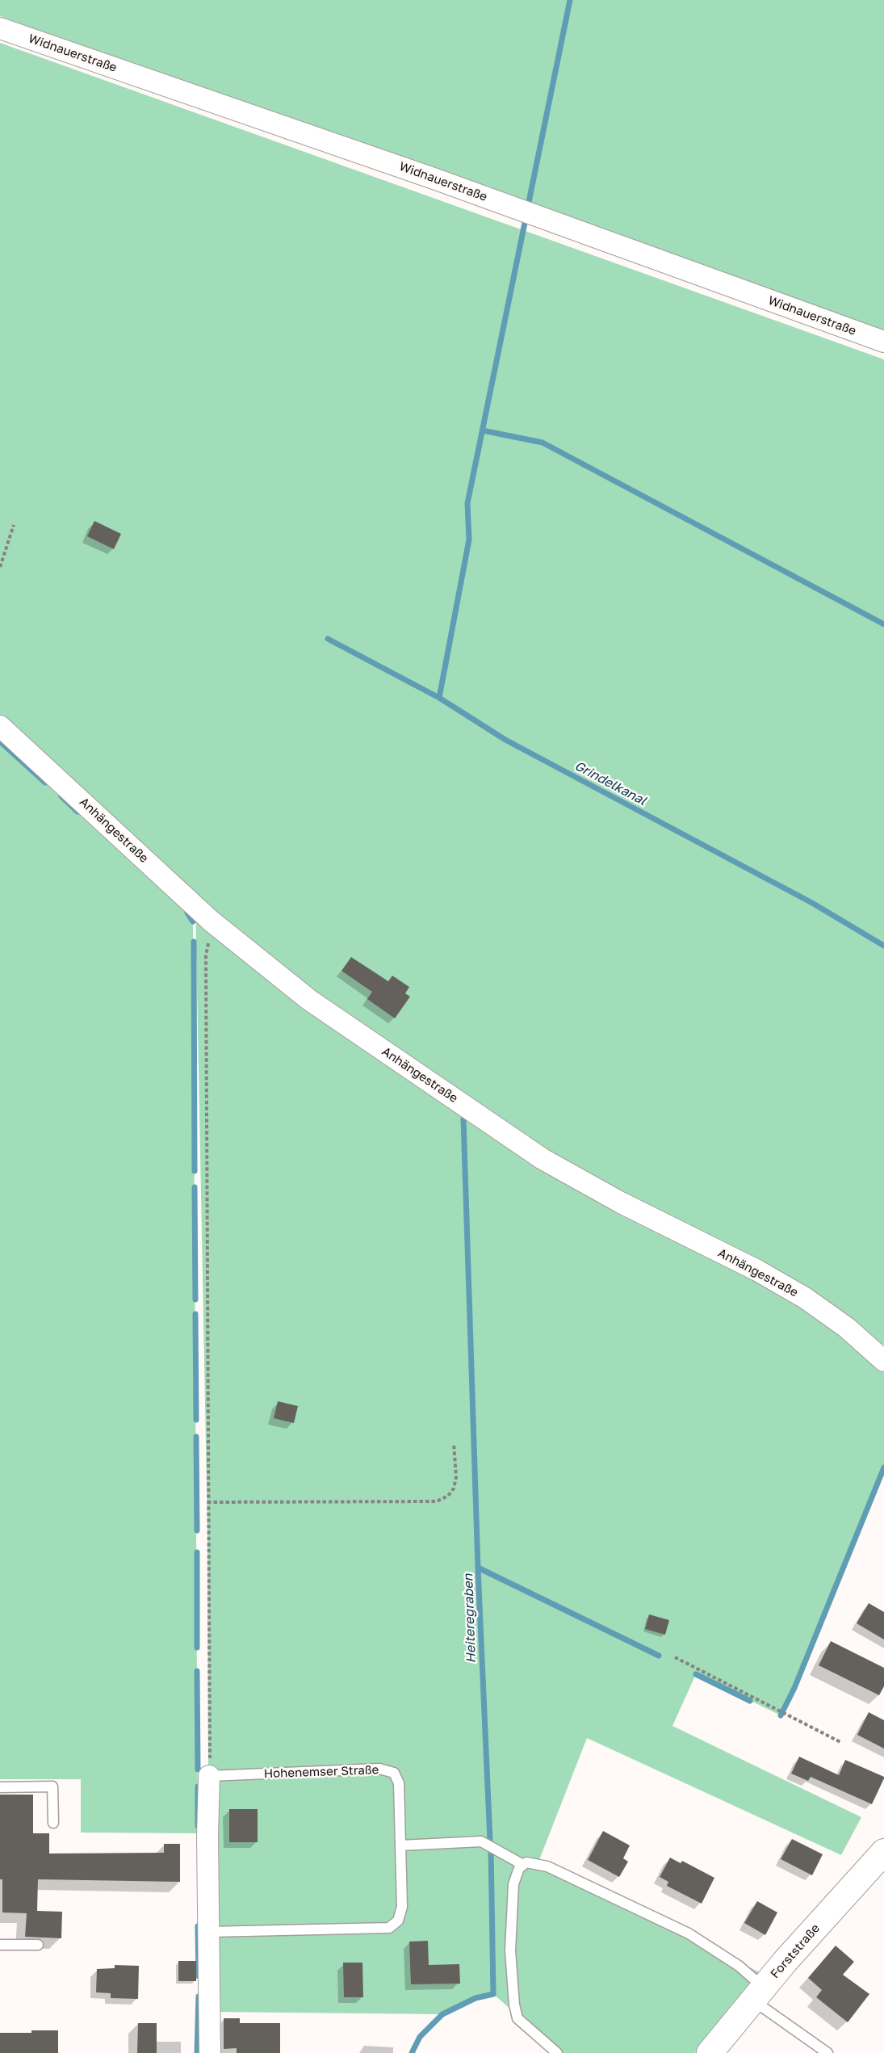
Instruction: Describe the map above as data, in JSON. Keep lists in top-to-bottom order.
{
  "streets": {
    "street": ["Widnauerstraße", "Anhängestraße", "Forststraße"],
    "lane": ["Hohenemser Straße"]
  },
  "water": ["Grindelkanal", "Heiteregraben"]
}
